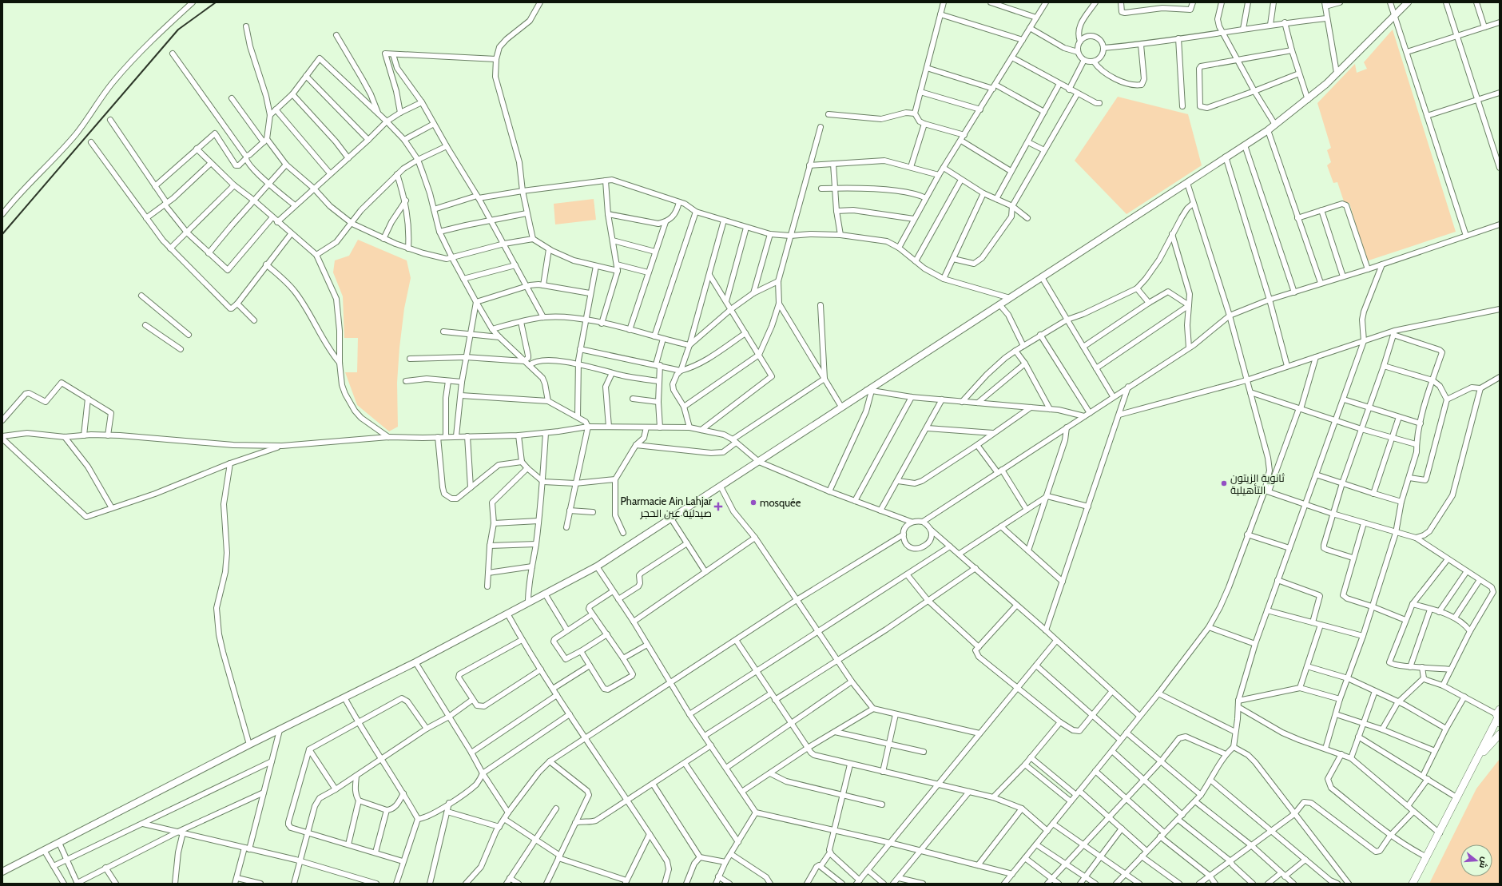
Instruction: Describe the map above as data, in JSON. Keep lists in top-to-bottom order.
{
  "places": {
    "other": ["ثانوية الزيتون التأهيلية", "mosquée"],
    "health": ["Pharmacie Ain Lahjar صيدلية عين الحجر"]
  },
  "north": "right"
}
